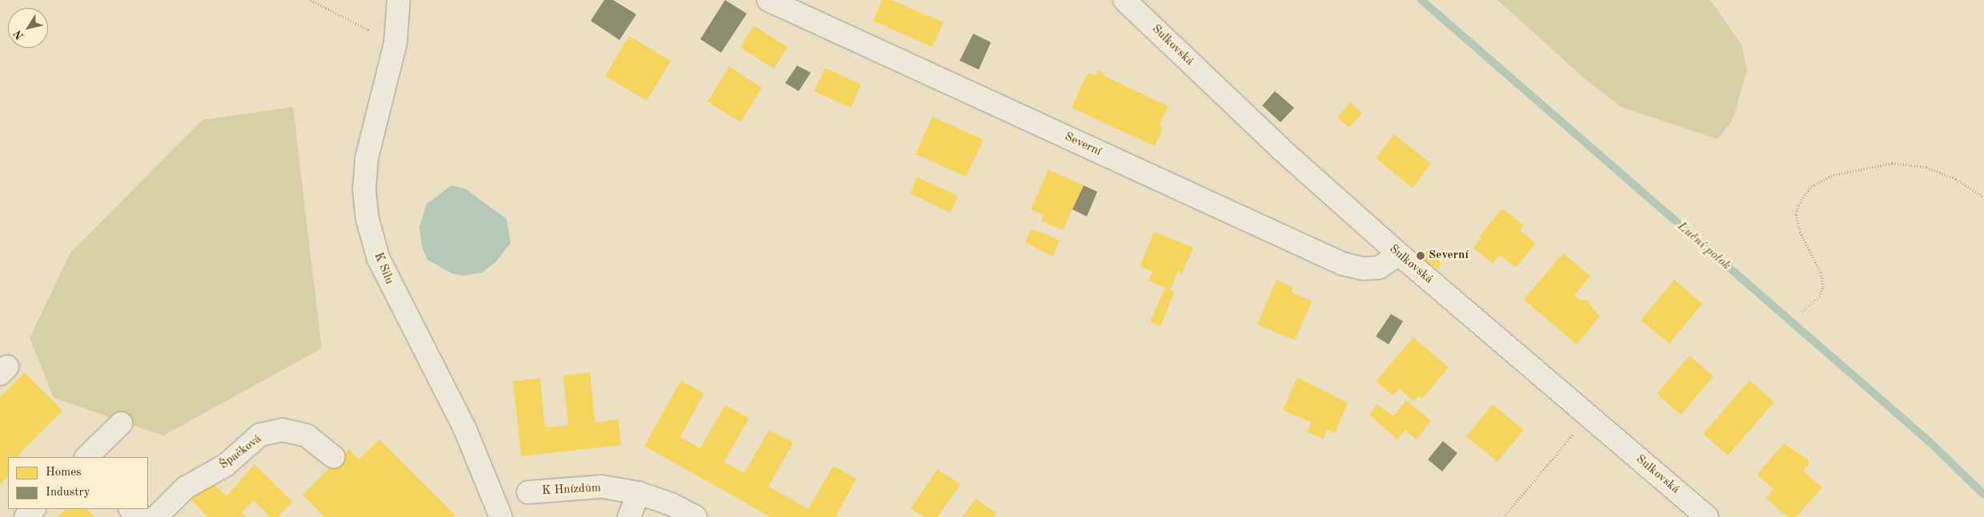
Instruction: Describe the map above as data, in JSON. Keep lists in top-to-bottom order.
{
  "streets": {
    "street": [
      "Sulkovská",
      "Severní",
      "K Silu",
      "Špačková",
      "K Hnízdům"
    ]
  },
  "crossings": [
    ["Sulkovská", "Severní"]
  ],
  "water": ["Luční potok"],
  "places": ["Severní"],
  "legend": ["Homes", "Industry"],
  "north": "bottom left"
}
